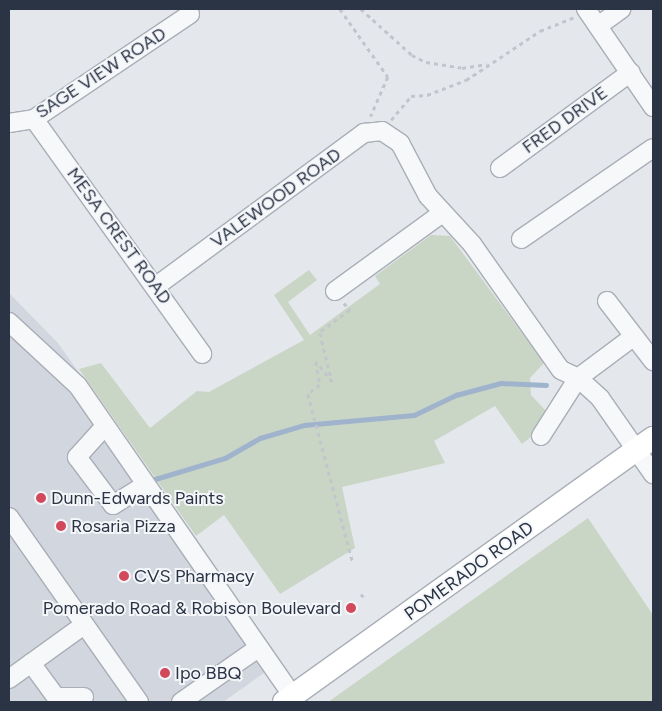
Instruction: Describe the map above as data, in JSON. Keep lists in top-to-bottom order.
{
  "streets": {
    "main road": ["POMERADO ROAD"],
    "street": [
      "SAGE VIEW ROAD",
      "FRED DRIVE",
      "VALEWOOD ROAD",
      "MESA CREST ROAD"
    ]
  },
  "crossings": [
    ["SAGE VIEW ROAD", "MESA CREST ROAD"],
    ["VALEWOOD ROAD", "MESA CREST ROAD"]
  ],
  "places": [
    "Dunn-Edwards Paints",
    "Rosaria Pizza",
    "CVS Pharmacy",
    "Pomerado Road & Robison Boulevard",
    "Ipo BBQ"
  ]
}
